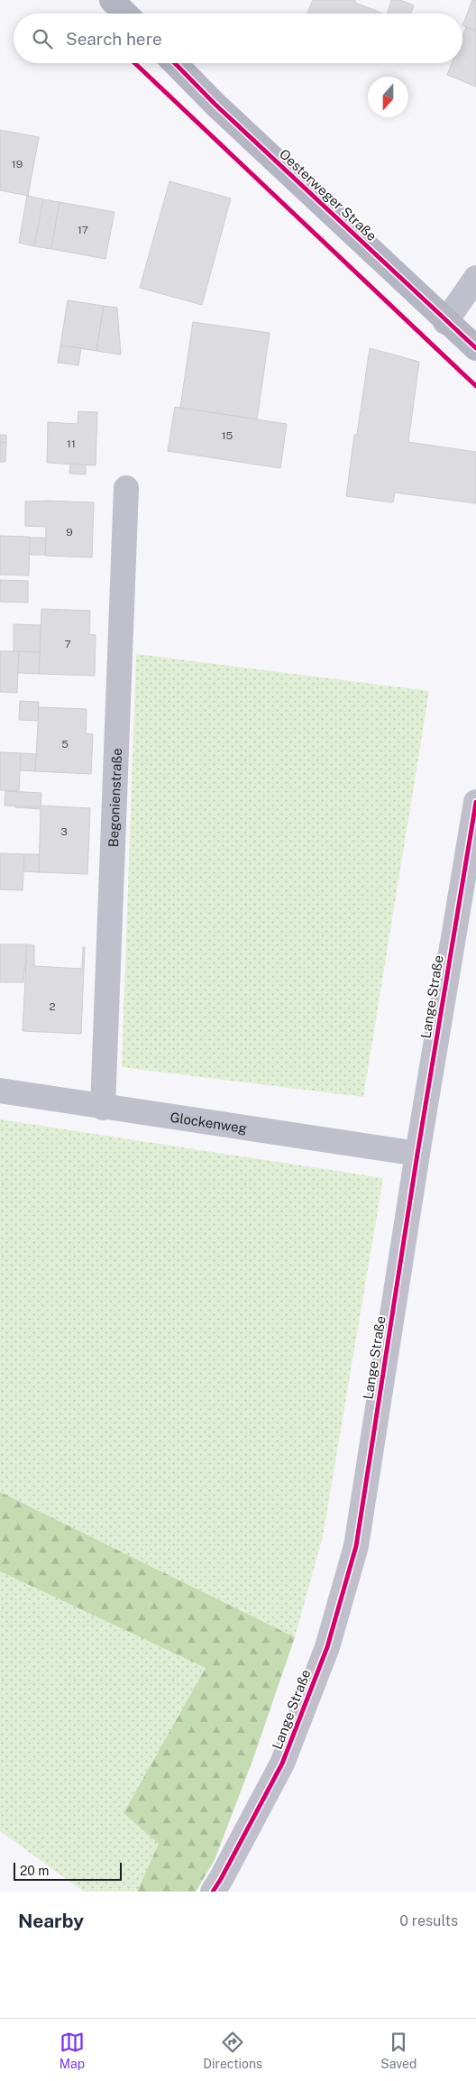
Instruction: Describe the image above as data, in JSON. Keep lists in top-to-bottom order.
{
  "streets": {
    "main road": ["Oesterweger Straße"],
    "street": ["Begonienstraße", "Lange Straße", "Glockenweg"]
  },
  "crossings": [
    ["Begonienstraße", "Glockenweg"],
    ["Lange Straße", "Glockenweg"]
  ],
  "house_numbers": [
    "19",
    "17",
    "15",
    "11",
    "9",
    "7",
    "5",
    "3",
    "2"
  ],
  "scale_bar": "20 m",
  "north": "bottom",
  "page": {
    "search": "Search here",
    "scale": "20 m",
    "heading": ["Nearby", "0 results"],
    "nav": ["Map", "Directions", "Saved"]
  }
}
